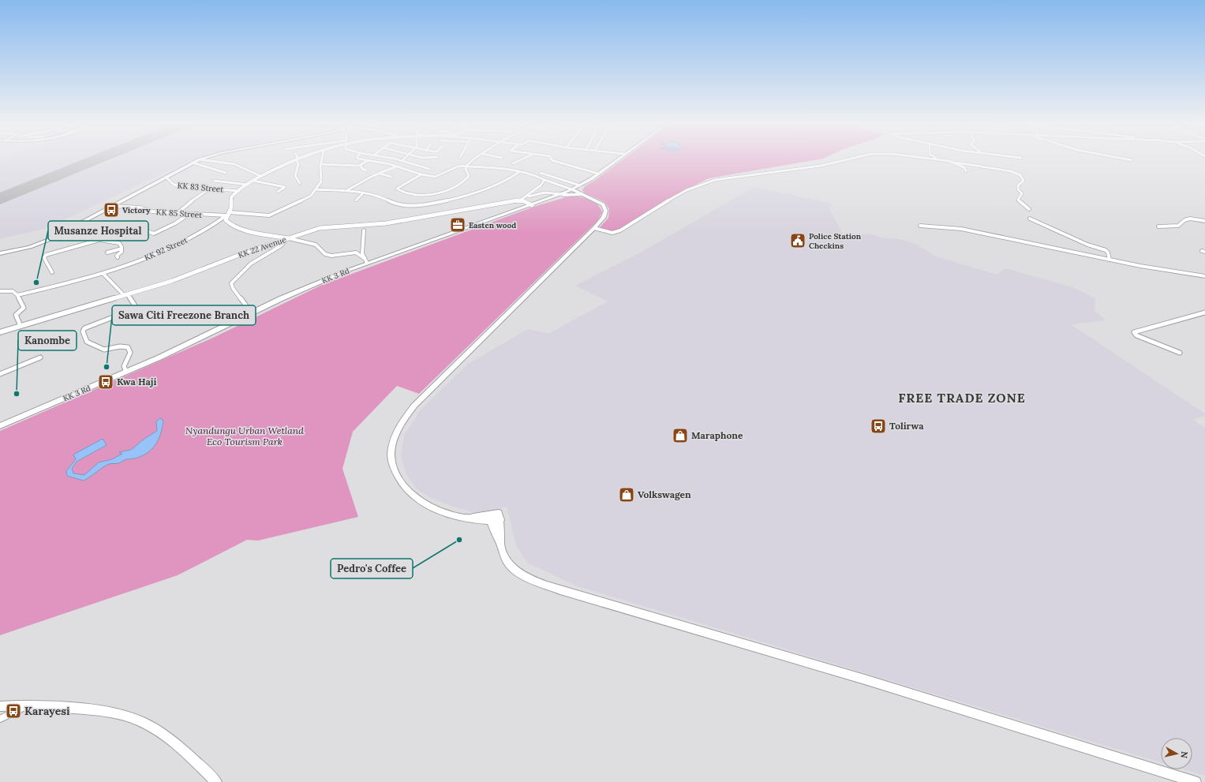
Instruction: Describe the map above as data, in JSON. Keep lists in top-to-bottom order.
{
  "streets": {
    "highway": ["KK 3 Rd"],
    "street": [
      "KK 83 Street",
      "KK 85 Street",
      "KK 22 Avenue",
      "KK 92 Street"
    ]
  },
  "crossings": [
    ["KK 85 Street", "KK 92 Street"]
  ],
  "districts": ["FREE TRADE ZONE"],
  "parks": ["Nyandungu Urban Wetland Eco Tourism Park"],
  "places": {
    "bus stop": [
      "Victory",
      "Kwa Haji",
      "Tolirwa",
      "Karayesi"
    ],
    "office": ["Easten wood"],
    "public building": ["Police Station Checkins"],
    "other": [
      "Musanze Hospital",
      "Sawa Citi Freezone Branch",
      "Kanombe",
      "Pedro's Coffee"
    ],
    "shop": ["Maraphone", "Volkswagen"]
  },
  "north": "right"
}
